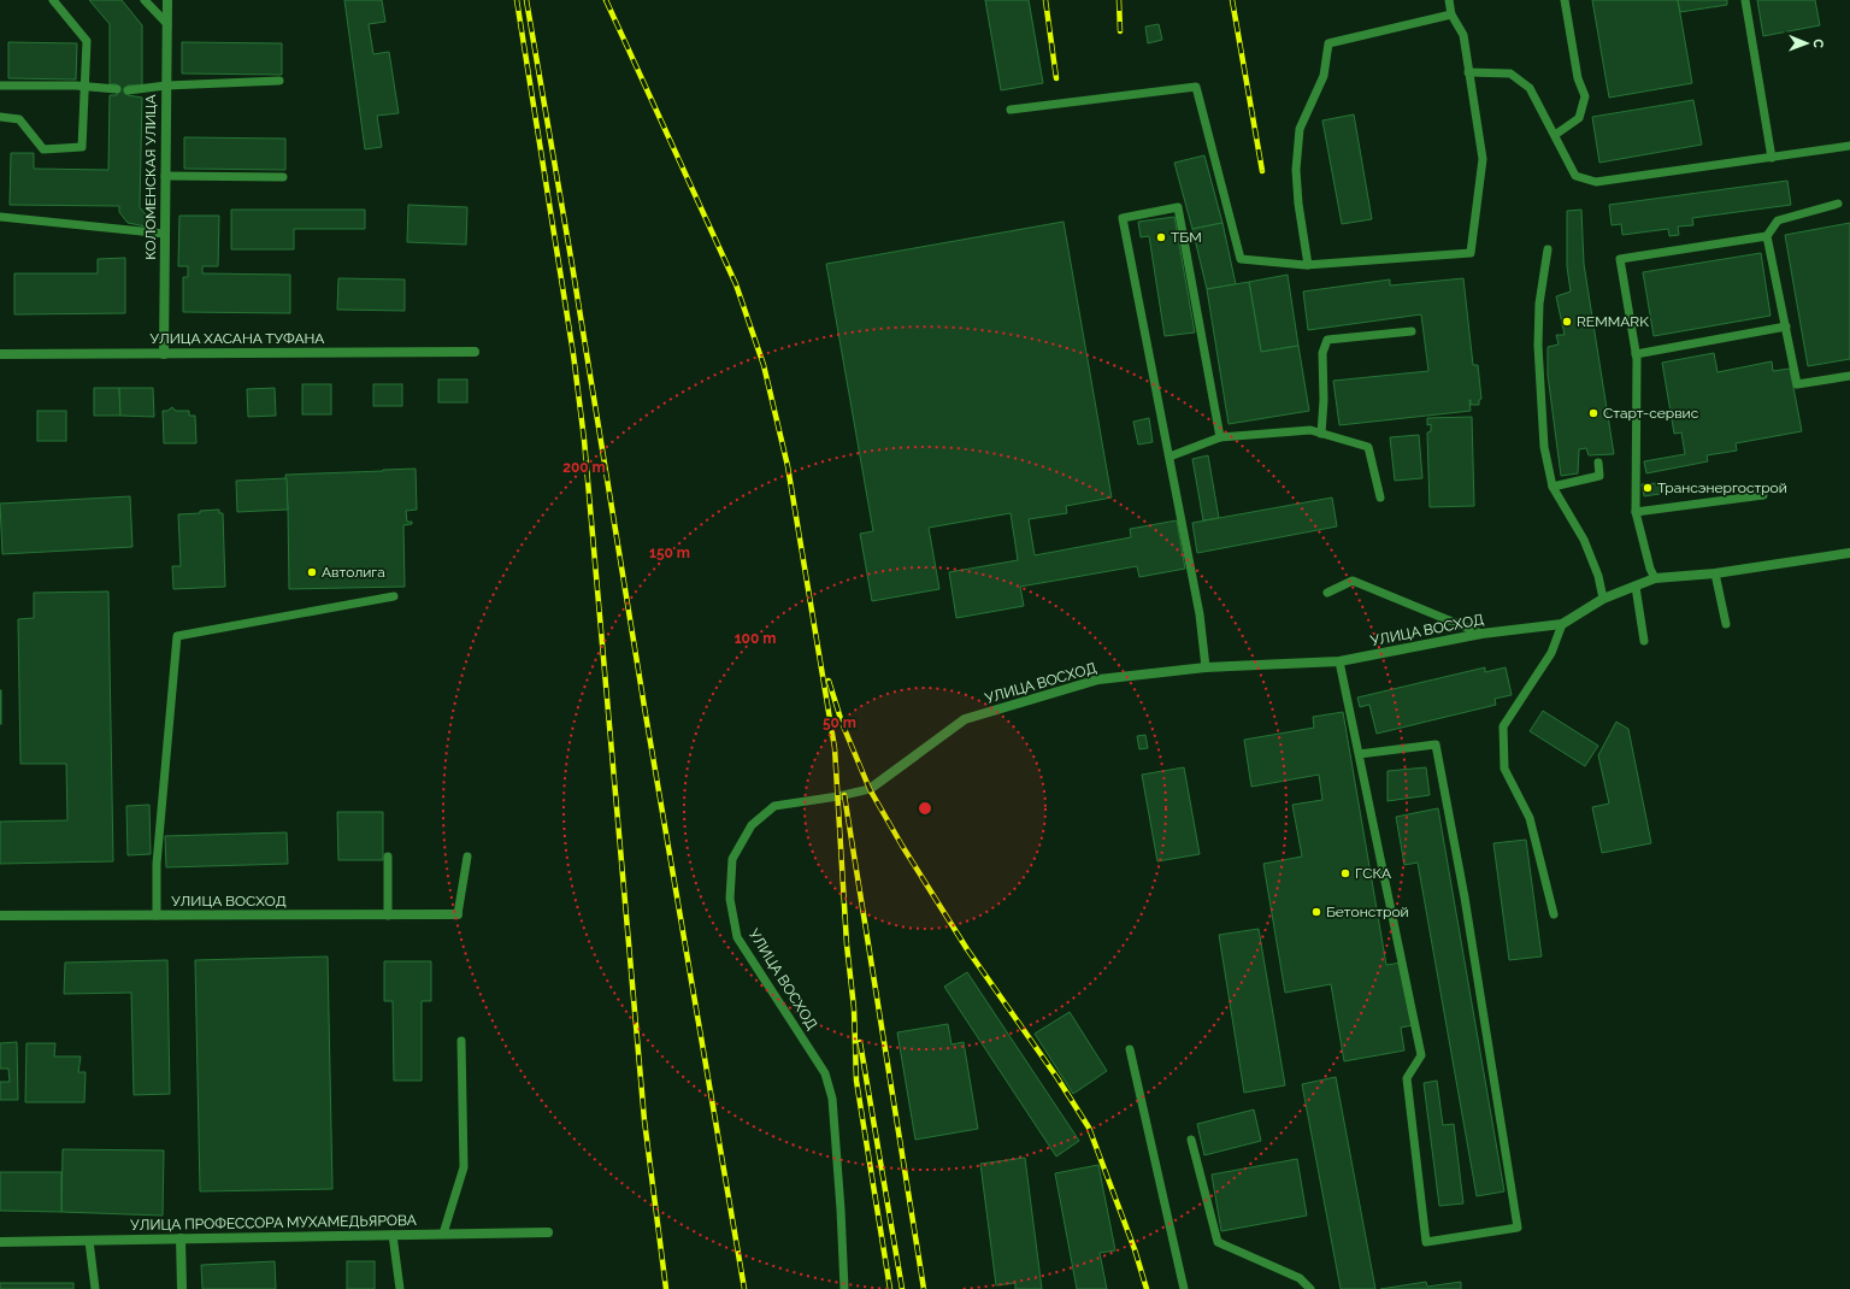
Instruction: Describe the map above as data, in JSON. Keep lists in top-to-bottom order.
{
  "streets": {
    "street": [
      "КОЛОМЕНСКАЯ УЛИЦА",
      "УЛИЦА ХАСАНА ТУФАНА",
      "УЛИЦА ВОСХОД",
      "УЛИЦА ПРОФЕССОРА МУХАМЕДЬЯРОВА"
    ]
  },
  "crossings": [
    ["КОЛОМЕНСКАЯ УЛИЦА", "УЛИЦА ХАСАНА ТУФАНА"]
  ],
  "places": [
    "ТБМ",
    "REMMARK",
    "Старт-сервис",
    "Трансэнергострой",
    "Автолига",
    "ГСКА",
    "Бетонстрой"
  ],
  "north": "right",
  "rings": [
    "200 m",
    "150 m",
    "100 m",
    "50 m"
  ]
}
